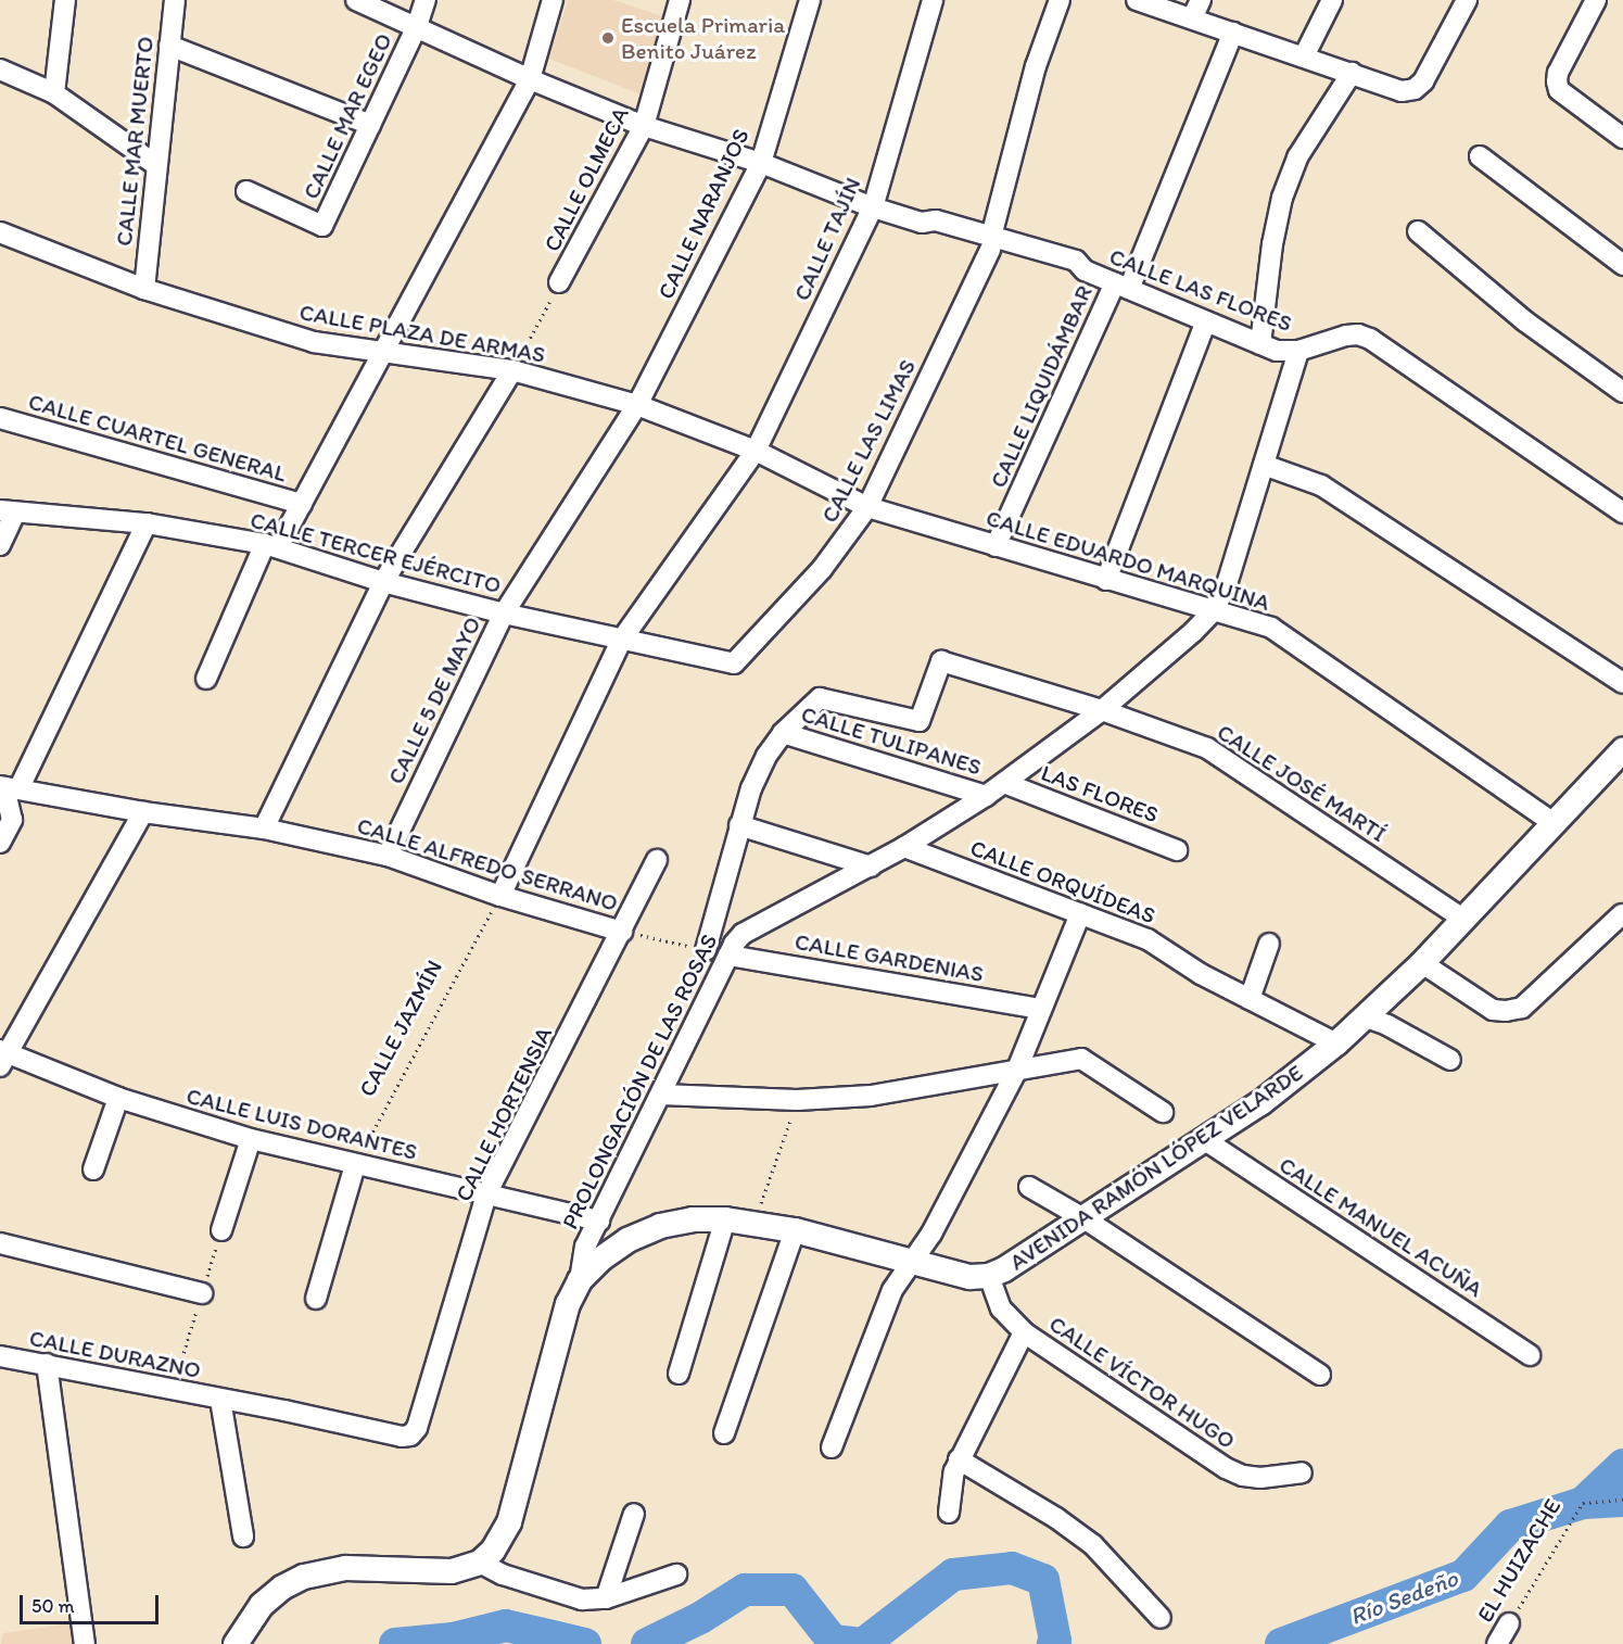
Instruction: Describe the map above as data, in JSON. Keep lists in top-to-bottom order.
{
  "streets": {
    "main road": ["AVENIDA RAMÓN LÓPEZ VELARDE"],
    "street": [
      "CALLE MAR EGEO",
      "CALLE MAR MUERTO",
      "CALLE OLMECA",
      "CALLE NARANJOS",
      "CALLE TAJÍN",
      "CALLE LAS FLORES",
      "CALLE PLAZA DE ARMAS",
      "CALLE LIQUIDÁMBAR",
      "CALLE CUARTEL GENERAL",
      "CALLE LAS LIMAS",
      "CALLE TERCER EJÉRCITO",
      "CALLE EDUARDO MARQUINA",
      "CALLE 5 DE MAYO",
      "CALLE TULIPANES",
      "CALLE JOSÉ MARTÍ",
      "LAS FLORES",
      "CALLE ALFREDO SERRANO",
      "CALLE ORQUÍDEAS",
      "CALLE GARDENIAS",
      "PROLONGACIÓN DE LAS ROSAS",
      "CALLE HORTENSIA",
      "CALLE LUIS DORANTES",
      "CALLE MANUEL ACUÑA",
      "CALLE DURAZNO",
      "CALLE VÍCTOR HUGO",
      "EL HUIZACHE"
    ],
    "path": ["CALLE JAZMÍN"]
  },
  "crossings": [
    ["CALLE MAR EGEO", "CALLE LAS FLORES"],
    ["CALLE MAR MUERTO", "CALLE PLAZA DE ARMAS"],
    ["CALLE OLMECA", "CALLE LAS FLORES"],
    ["CALLE OLMECA", "CALLE PLAZA DE ARMAS"],
    ["CALLE NARANJOS", "CALLE LAS FLORES"],
    ["CALLE NARANJOS", "CALLE PLAZA DE ARMAS"],
    ["CALLE NARANJOS", "CALLE 5 DE MAYO"],
    ["CALLE TAJÍN", "CALLE LAS FLORES"],
    ["CALLE TAJÍN", "CALLE PLAZA DE ARMAS"],
    ["CALLE TAJÍN", "CALLE TERCER EJÉRCITO"],
    ["CALLE TAJÍN", "CALLE ALFREDO SERRANO"],
    ["CALLE TAJÍN", "CALLE JAZMÍN"],
    ["CALLE LAS FLORES", "CALLE LIQUIDÁMBAR"],
    ["CALLE LAS FLORES", "CALLE LAS LIMAS"],
    ["CALLE LAS FLORES", "PROLONGACIÓN DE LAS ROSAS"],
    ["CALLE PLAZA DE ARMAS", "CALLE LAS LIMAS"],
    ["CALLE PLAZA DE ARMAS", "CALLE EDUARDO MARQUINA"],
    ["CALLE PLAZA DE ARMAS", "CALLE 5 DE MAYO"],
    ["CALLE LIQUIDÁMBAR", "CALLE EDUARDO MARQUINA"],
    ["CALLE LAS LIMAS", "CALLE TERCER EJÉRCITO"],
    ["CALLE LAS LIMAS", "CALLE EDUARDO MARQUINA"],
    ["CALLE TERCER EJÉRCITO", "CALLE 5 DE MAYO"],
    ["CALLE EDUARDO MARQUINA", "PROLONGACIÓN DE LAS ROSAS"],
    ["CALLE EDUARDO MARQUINA", "AVENIDA RAMÓN LÓPEZ VELARDE"],
    ["CALLE 5 DE MAYO", "CALLE ALFREDO SERRANO"],
    ["CALLE TULIPANES", "CALLE JOSÉ MARTÍ"],
    ["CALLE TULIPANES", "PROLONGACIÓN DE LAS ROSAS"],
    ["CALLE JOSÉ MARTÍ", "PROLONGACIÓN DE LAS ROSAS"],
    ["CALLE JOSÉ MARTÍ", "AVENIDA RAMÓN LÓPEZ VELARDE"],
    ["LAS FLORES", "PROLONGACIÓN DE LAS ROSAS"],
    ["CALLE ALFREDO SERRANO", "CALLE JAZMÍN"],
    ["CALLE ALFREDO SERRANO", "CALLE HORTENSIA"],
    ["CALLE ORQUÍDEAS", "PROLONGACIÓN DE LAS ROSAS"],
    ["CALLE ORQUÍDEAS", "AVENIDA RAMÓN LÓPEZ VELARDE"],
    ["CALLE GARDENIAS", "PROLONGACIÓN DE LAS ROSAS"],
    ["CALLE JAZMÍN", "CALLE LUIS DORANTES"],
    ["PROLONGACIÓN DE LAS ROSAS", "CALLE LUIS DORANTES"],
    ["PROLONGACIÓN DE LAS ROSAS", "AVENIDA RAMÓN LÓPEZ VELARDE"],
    ["CALLE HORTENSIA", "CALLE LUIS DORANTES"],
    ["CALLE HORTENSIA", "CALLE DURAZNO"],
    ["AVENIDA RAMÓN LÓPEZ VELARDE", "CALLE MANUEL ACUÑA"],
    ["AVENIDA RAMÓN LÓPEZ VELARDE", "CALLE VÍCTOR HUGO"]
  ],
  "water": ["Río Sedeño"],
  "places": ["Escuela Primaria Benito Juárez"],
  "scale_bar": "50 m"
}
